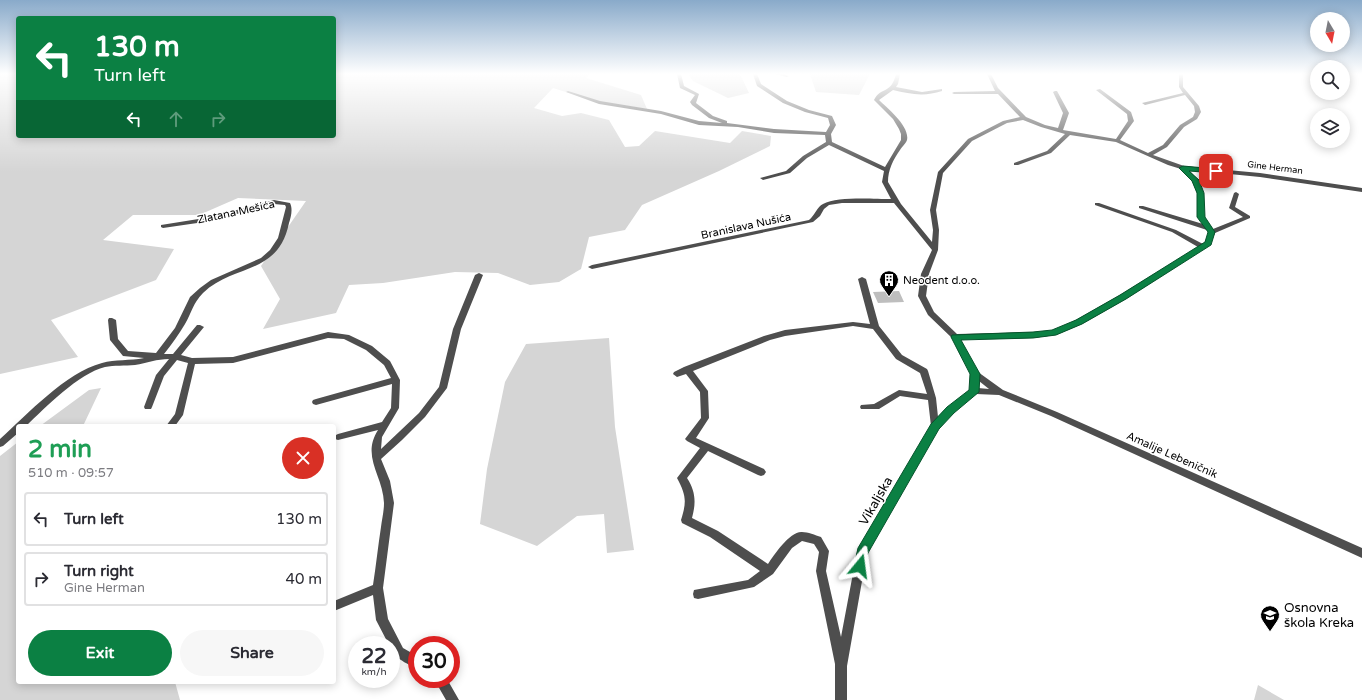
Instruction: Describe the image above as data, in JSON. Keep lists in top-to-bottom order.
{
  "streets": {
    "street": [
      "Gine Herman",
      "Zlatana Mešića",
      "Branislava Nušića",
      "Amalije Lebeničnik",
      "Vikaljska"
    ]
  },
  "places": {
    "building": ["Neodent d.o.o."],
    "school or university": ["Osnovna škola Kreka"]
  },
  "north": "bottom",
  "page": {
    "turn": ["130 m", "Turn left"],
    "heading": ["2 min", "510 m · 09:57"],
    "list": [
      {
        "name": "Turn left",
        "value": "130 m"
      },
      {
        "name": "Turn right",
        "note": "Gine Herman",
        "value": "40 m"
      }
    ],
    "buttons": ["Exit", "Share"],
    "speed": "22 km/h",
    "limit": "30"
  }
}
